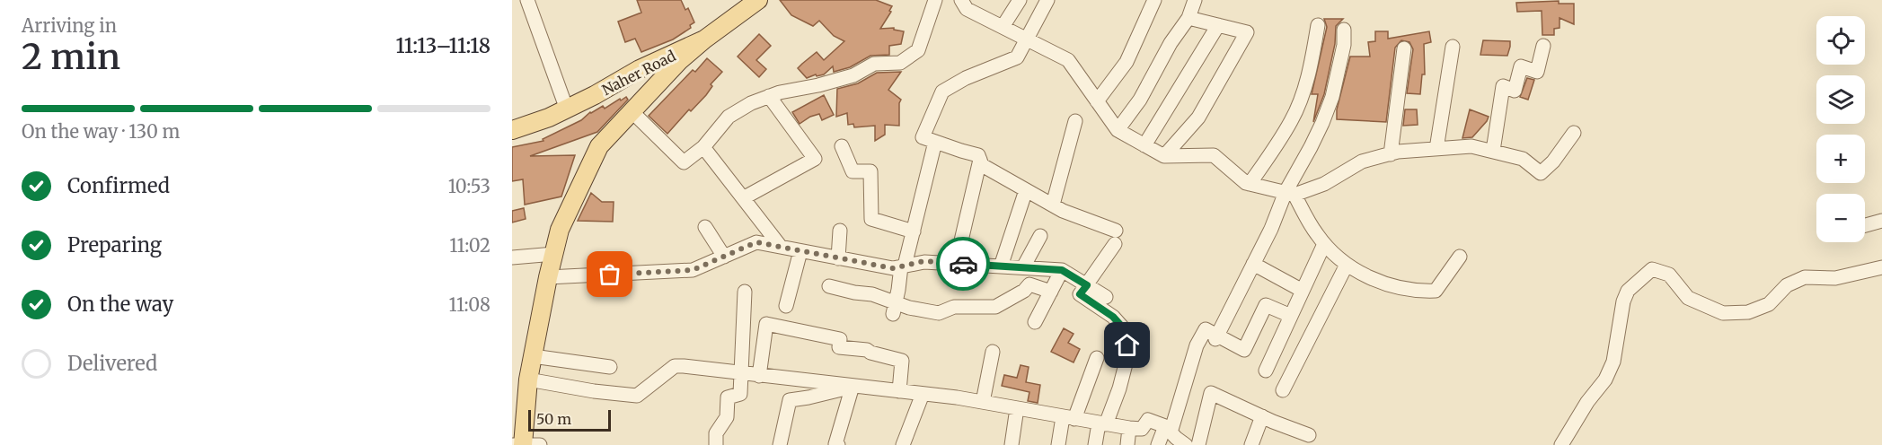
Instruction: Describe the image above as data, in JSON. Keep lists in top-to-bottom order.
{
  "streets": {
    "main road": ["Naher Road"]
  },
  "scale_bar": "50 m",
  "page": {
    "heading": ["2 min", "Arriving in", "11:13–11:18"],
    "map_buttons": ["+", "−"],
    "bar": "On the way · 130 m",
    "list": [
      ["Confirmed", "10:53"],
      ["Preparing", "11:02"],
      ["On the way", "11:08"],
      "Delivered"
    ],
    "scale": "50 m"
  }
}
